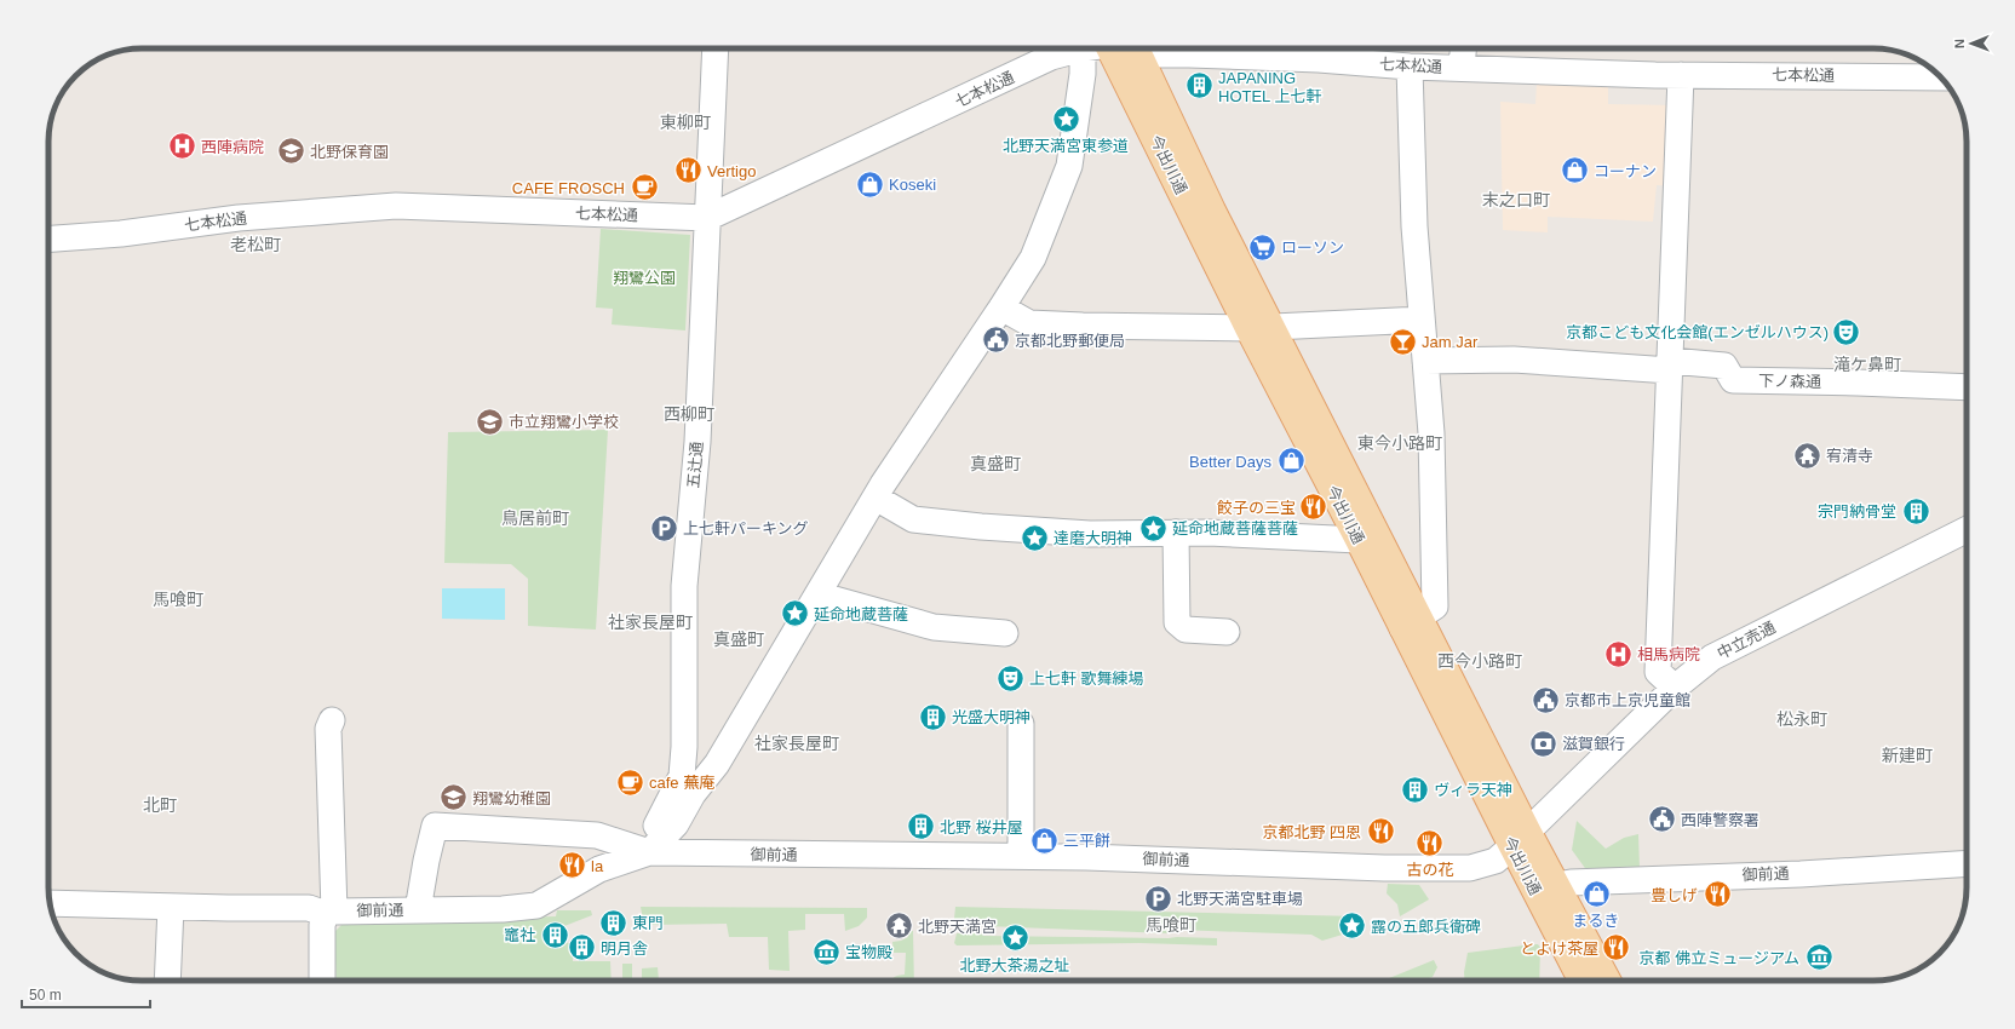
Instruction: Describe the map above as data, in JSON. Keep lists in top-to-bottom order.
{
  "streets": {
    "main road": ["今出川通"],
    "street": [
      "七本松通",
      "下ノ森通",
      "五辻通",
      "中立売通",
      "御前通"
    ]
  },
  "crossings": [
    ["七本松通", "五辻通"],
    ["今出川通", "中立売通"],
    ["今出川通", "御前通"],
    ["五辻通", "御前通"],
    ["中立売通", "御前通"]
  ],
  "districts": [
    "東柳町",
    "末之口町",
    "老松町",
    "滝ケ鼻町",
    "西柳町",
    "東今小路町",
    "真盛町",
    "鳥居前町",
    "馬喰町",
    "社家長屋町",
    "真盛町",
    "西今小路町",
    "松永町",
    "社家長屋町",
    "新建町",
    "北町",
    "馬喰町"
  ],
  "parks": ["翔鸞公園"],
  "places": {
    "building": [
      "JAPANING HOTEL 上七軒",
      "宗門納骨堂",
      "光盛大明神",
      "ヴィラ天神",
      "北野 桜井屋",
      "東門",
      "竈社",
      "明月舎"
    ],
    "place": [
      "北野天満宮東参道",
      "延命地蔵菩薩菩薩",
      "達磨大明神",
      "延命地蔵菩薩",
      "露の五郎兵衛碑",
      "北野大茶湯之址"
    ],
    "hospital": ["西陣病院", "相馬病院"],
    "school or university": ["北野保育園", "市立翔鸞小学校", "翔鸞幼稚園"],
    "restaurant": [
      "Vertigo",
      "餃子の三宝",
      "京都北野 四恩",
      "古の花",
      "la",
      "豊しげ",
      "とよけ茶屋"
    ],
    "shop": [
      "コーナン",
      "Koseki",
      "Better Days",
      "三平餅",
      "まるき"
    ],
    "cafe": ["CAFE FROSCH", "cafe 蕪庵"],
    "supermarket": ["ローソン"],
    "theatre": ["京都こども文化会館(エンゼルハウス)", "上七軒 歌舞練場"],
    "public building": ["京都北野郵便局", "京都市上京児童館", "西陣警察署"],
    "bar": ["Jam Jar"],
    "temple": ["宥清寺", "北野天満宮"],
    "parking": ["上七軒パーキング", "北野天満宮駐車場"],
    "bank": ["滋賀銀行"],
    "museum": ["宝物殿", "京都 佛立ミュージアム"]
  },
  "scale_bar": "50 m",
  "north": "left"
}
